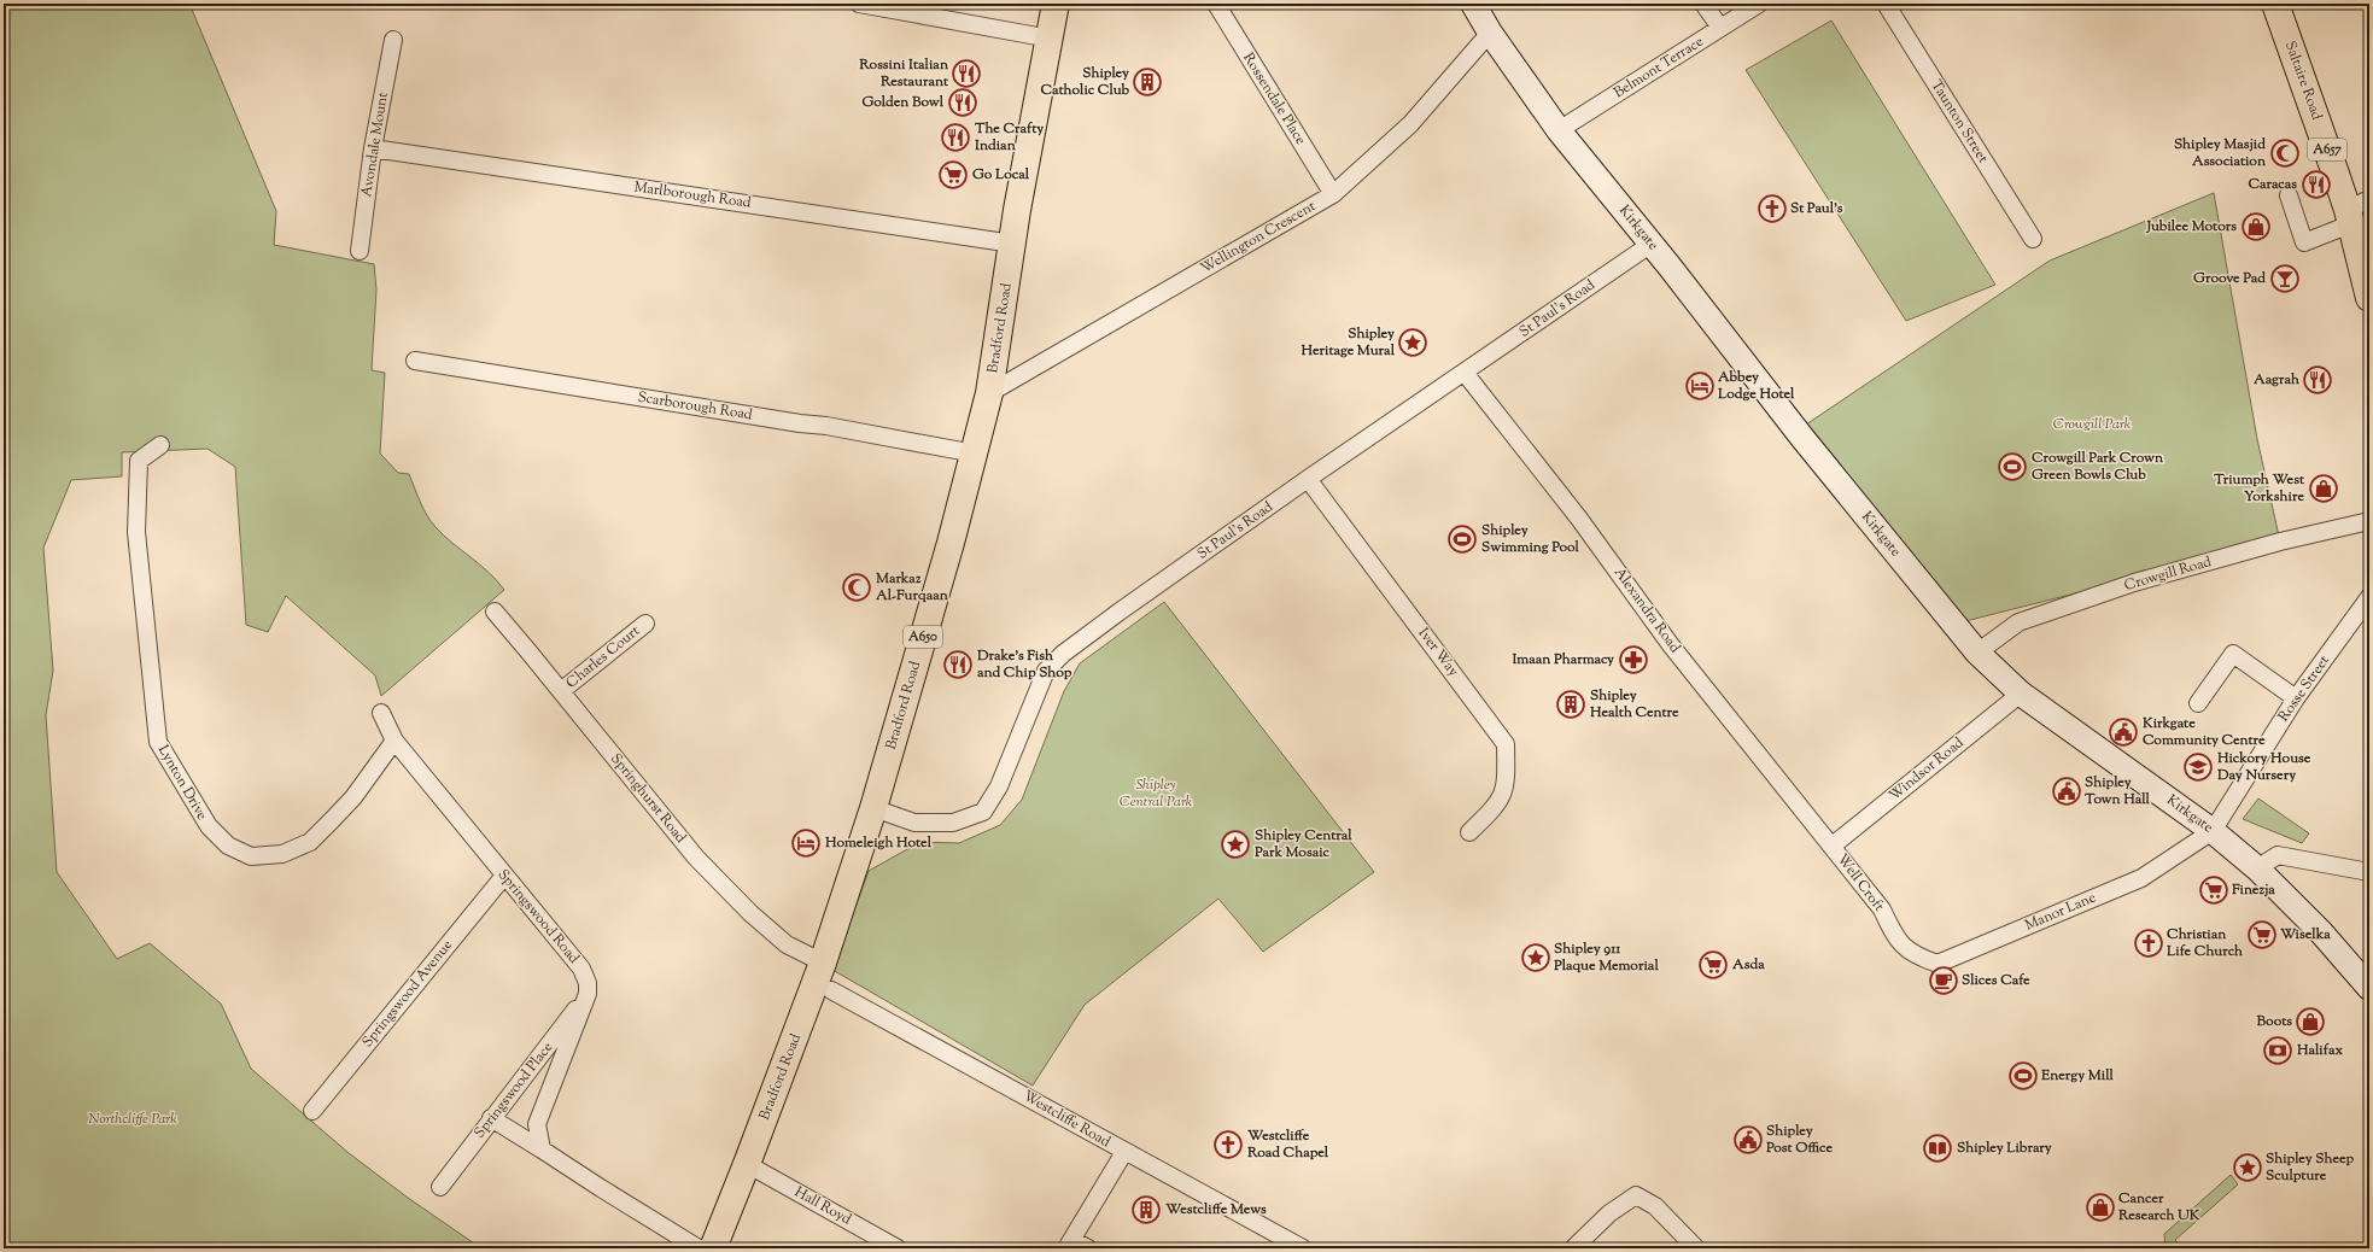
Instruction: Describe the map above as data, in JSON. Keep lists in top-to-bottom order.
{
  "streets": {
    "main road": [
      "Saltaire Road",
      "A657",
      "Bradford Road",
      "A650"
    ],
    "street": [
      "Belmont Terrace",
      "Rossendale Place",
      "Taunton Street",
      "Avondale Mount",
      "Marlborough Road",
      "Kirkgate",
      "Wellington Crescent",
      "St Paul's Road",
      "Scarborough Road",
      "Crowgill Road",
      "Alexandra Road",
      "Iver Way",
      "Charles Court",
      "Rosse Street",
      "Windsor Road",
      "Lynton Drive",
      "Springhurst Road",
      "Well Croft",
      "Manor Lane",
      "Springswood Road",
      "Springswood Avenue",
      "Springswood Place",
      "Westcliffe Road",
      "Hall Royd"
    ]
  },
  "crossings": [
    ["Belmont Terrace", "Kirkgate"],
    ["Rossendale Place", "Wellington Crescent"],
    ["Avondale Mount", "Marlborough Road"],
    ["Marlborough Road", "Bradford Road"],
    ["Kirkgate", "Wellington Crescent"],
    ["Kirkgate", "St Paul's Road"],
    ["Kirkgate", "Crowgill Road"],
    ["Kirkgate", "Rosse Street"],
    ["Kirkgate", "Windsor Road"],
    ["Kirkgate", "Manor Lane"],
    ["Wellington Crescent", "Bradford Road"],
    ["St Paul's Road", "Bradford Road"],
    ["St Paul's Road", "Alexandra Road"],
    ["St Paul's Road", "Iver Way"],
    ["Bradford Road", "Scarborough Road"],
    ["Bradford Road", "Springhurst Road"],
    ["Bradford Road", "Hall Royd"],
    ["Alexandra Road", "Windsor Road"],
    ["Alexandra Road", "Well Croft"],
    ["Charles Court", "Springhurst Road"],
    ["Rosse Street", "Manor Lane"],
    ["Windsor Road", "Well Croft"],
    ["Lynton Drive", "Springswood Road"],
    ["Well Croft", "Manor Lane"],
    ["Springswood Road", "Springswood Avenue"],
    ["Springswood Road", "Springswood Place"]
  ],
  "parks": ["Crowgill Park", "Shipley Central Park", "Northcliffe Park"],
  "places": {
    "restaurant": [
      "Rossini Italian Restaurant",
      "Golden Bowl",
      "The Crafty Indian",
      "Caracas",
      "Aagrah",
      "Drake's Fish and Chip Shop"
    ],
    "building": ["Shipley Catholic Club", "Shipley Health Centre", "Westcliffe Mews"],
    "mosque": ["Shipley Masjid Association", "Markaz Al-Furqaan"],
    "supermarket": [
      "Go Local",
      "Finezja",
      "Wiselka",
      "Asda"
    ],
    "church": ["St Paul's", "Christian Life Church", "Westcliffe Road Chapel"],
    "shop": [
      "Jubilee Motors",
      "Triumph West Yorkshire",
      "Boots",
      "Cancer Research UK"
    ],
    "bar": ["Groove Pad"],
    "place": [
      "Shipley Heritage Mural",
      "Shipley Central Park Mosaic",
      "Shipley 911 Plaque Memorial",
      "Shipley Sheep Sculpture"
    ],
    "hotel": ["Abbey Lodge Hotel", "Homeleigh Hotel"],
    "sports": ["Crowgill Park Crown Green Bowls Club", "Shipley Swimming Pool", "Energy Mill"],
    "pharmacy": ["Imaan Pharmacy"],
    "public building": ["Kirkgate Community Centre", "Shipley Town Hall", "Shipley Post Office"],
    "school or university": ["Hickory House Day Nursery"],
    "cafe": ["Slices Cafe"],
    "bank": ["Halifax"],
    "library": ["Shipley Library"]
  }
}
